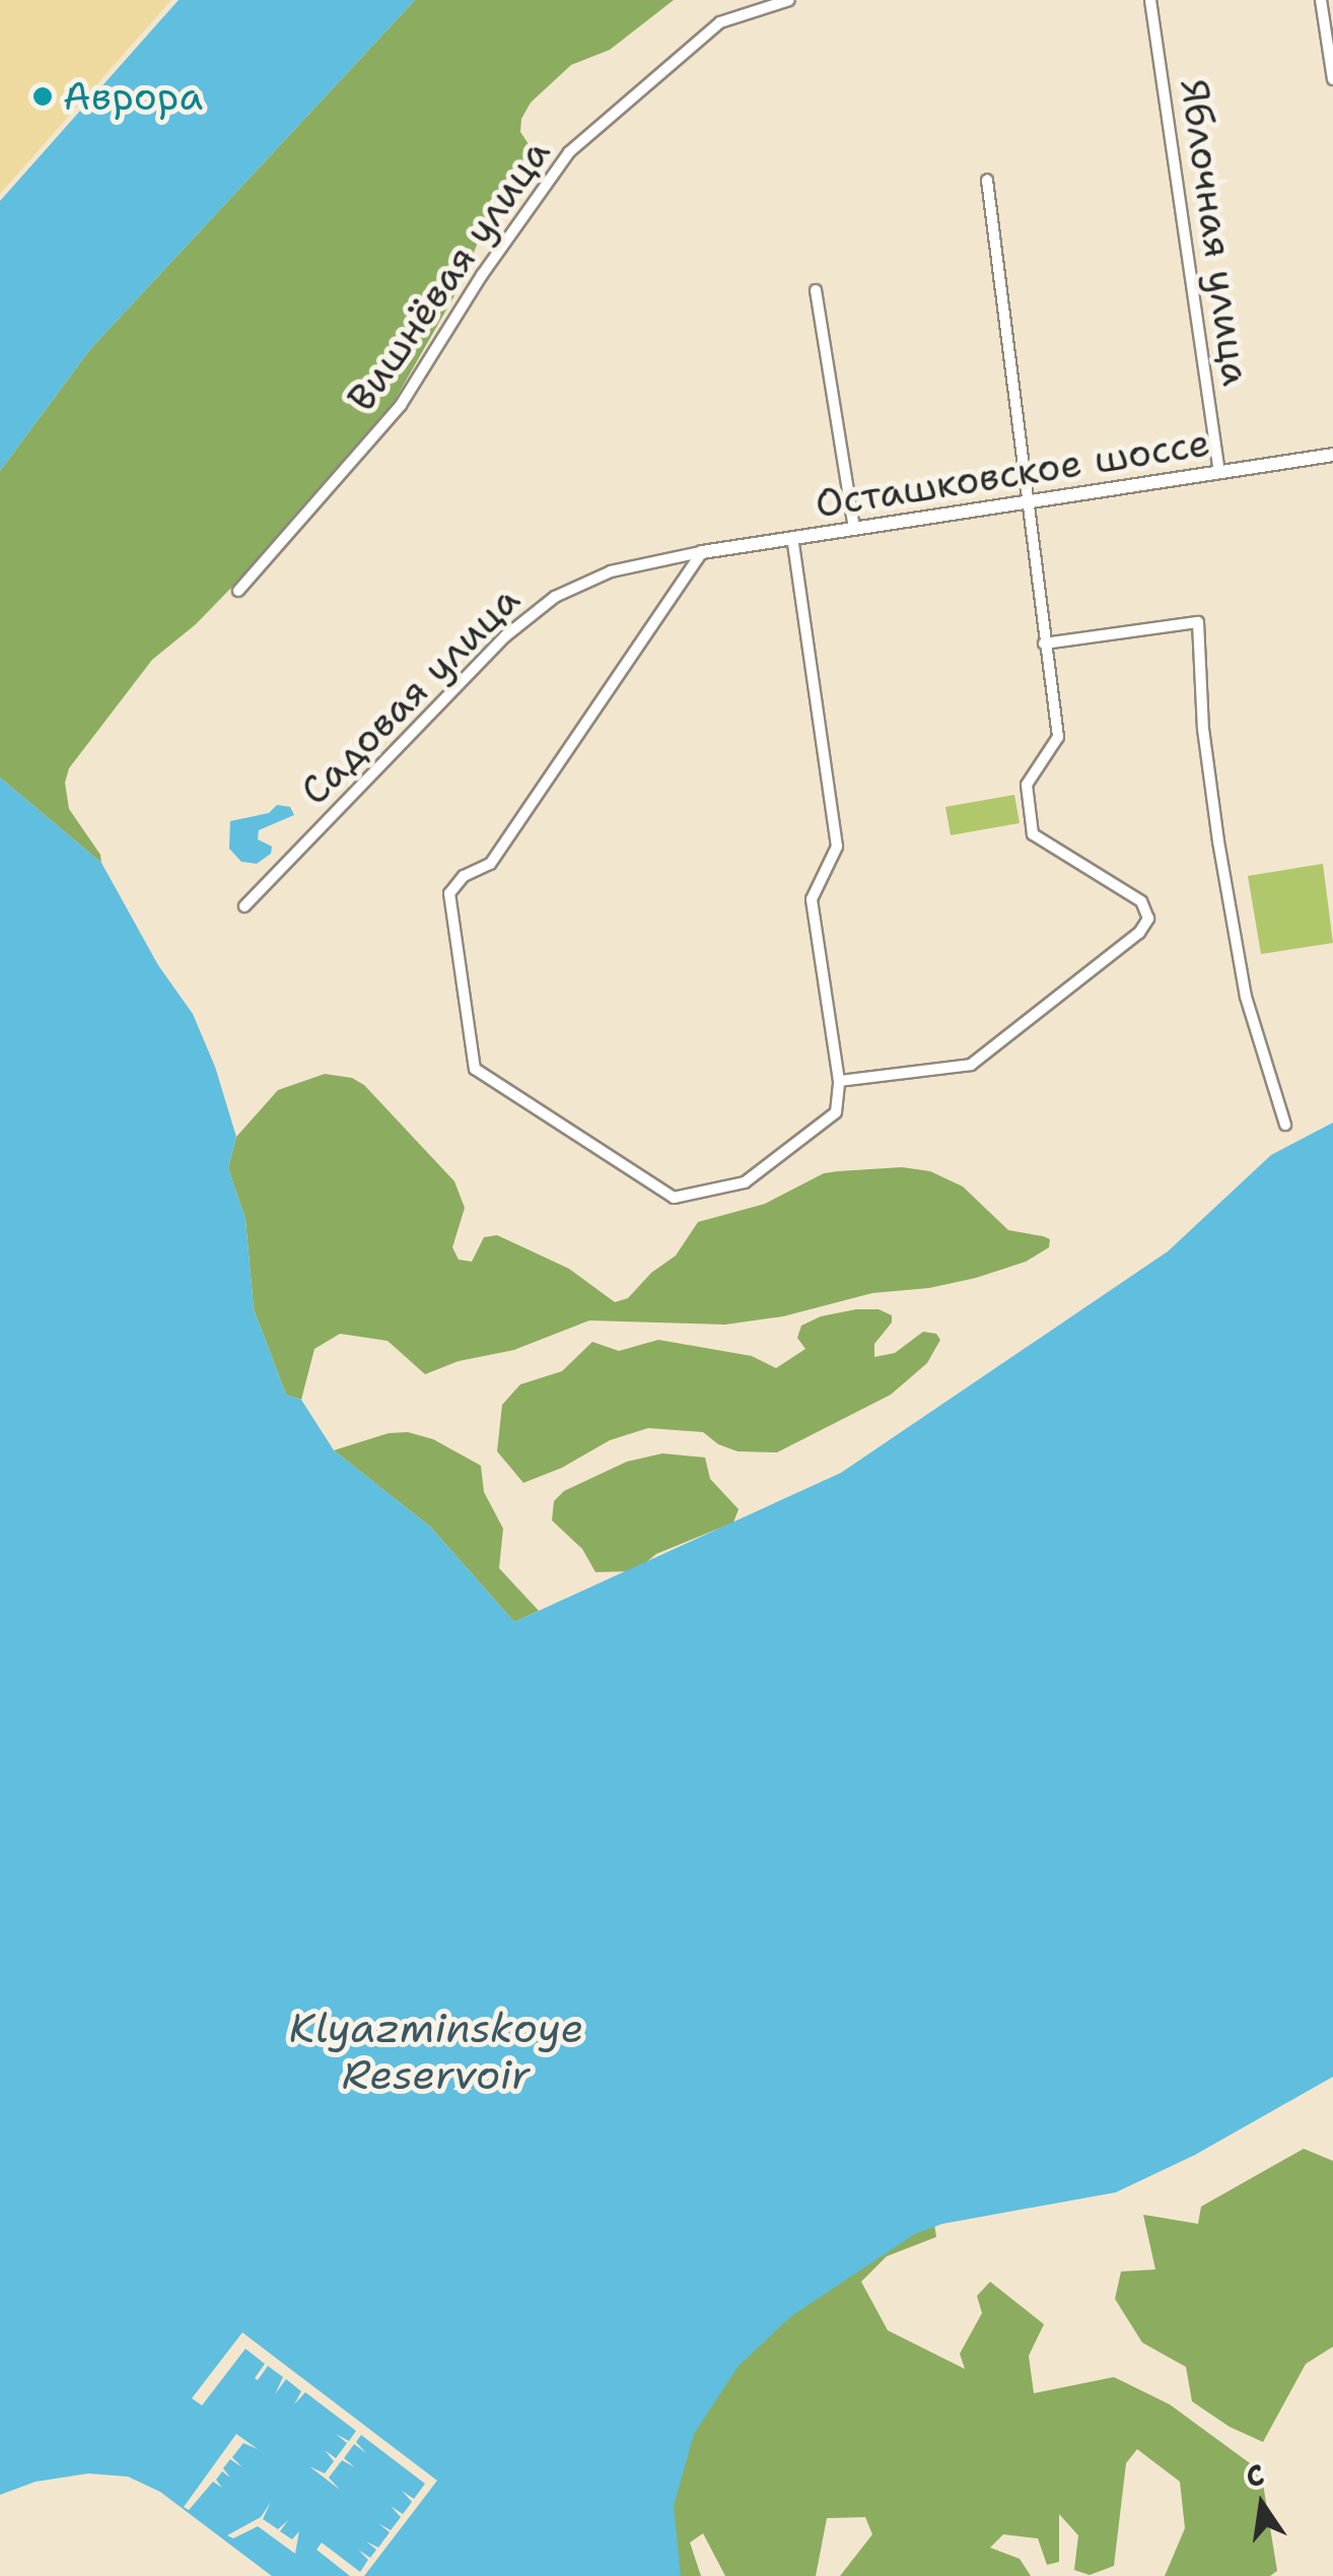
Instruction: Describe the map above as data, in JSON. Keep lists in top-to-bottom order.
{
  "streets": {
    "street": [
      "Яблочная улица",
      "Вишнёвая улица",
      "Осташковское шоссе",
      "Садовая улица"
    ]
  },
  "crossings": [
    ["Яблочная улица", "Осташковское шоссе"],
    ["Осташковское шоссе", "Садовая улица"]
  ],
  "water": ["Klyazminskoye Reservoir"],
  "places": ["Аврора"],
  "north": "top"
}
